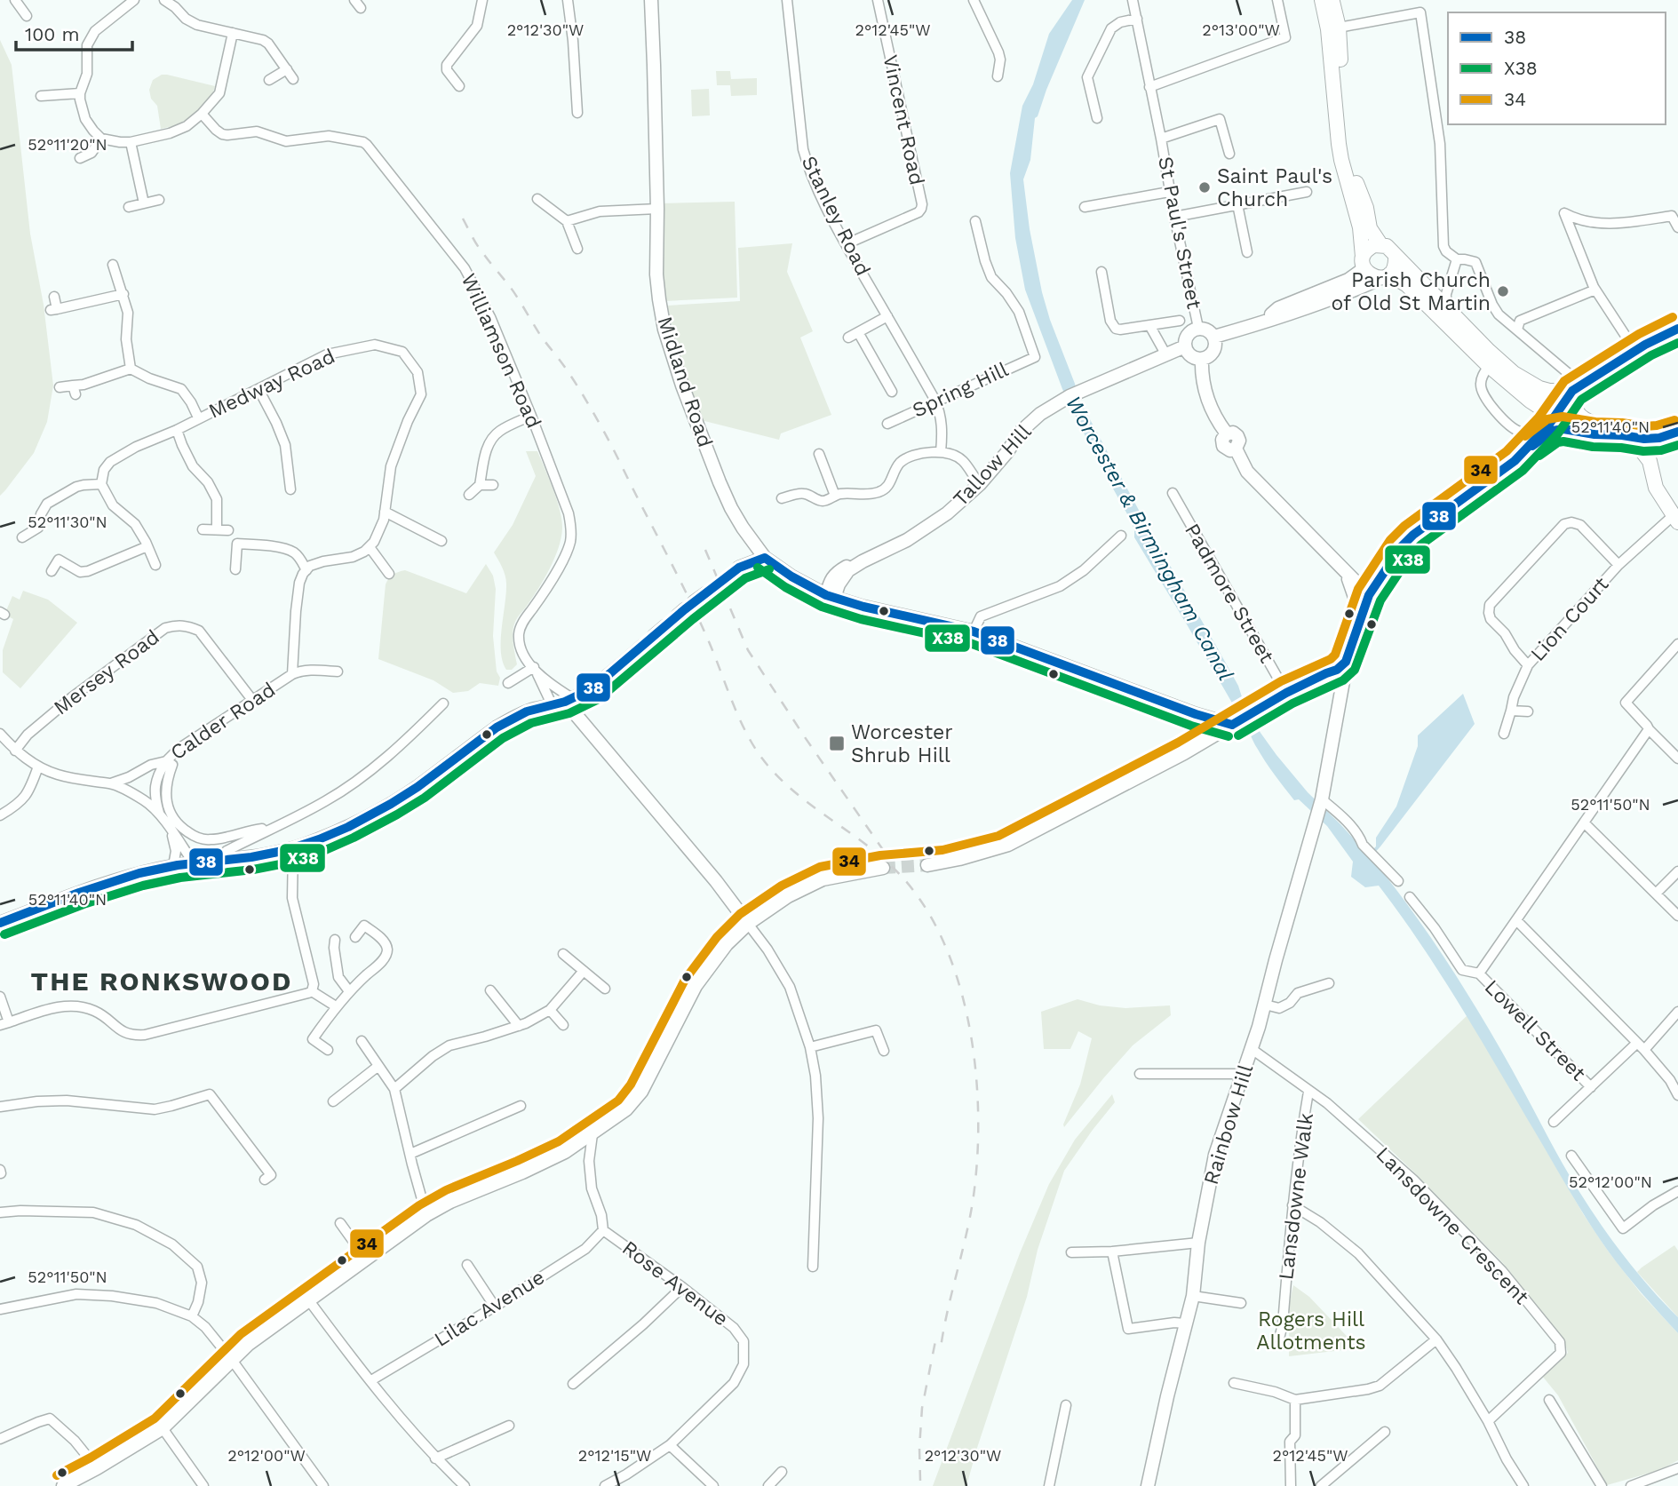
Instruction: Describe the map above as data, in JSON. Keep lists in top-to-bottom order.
{
  "streets": {
    "main road": ["Midland Road", "Tallow Hill", "Rainbow Hill"],
    "street": [
      "Vincent Road",
      "Stanley Road",
      "St Paul's Street",
      "Williamson Road",
      "Medway Road",
      "Spring Hill",
      "Padmore Street",
      "Lion Court",
      "Mersey Road",
      "Calder Road",
      "Lowell Street",
      "Lansdowne Walk",
      "Lansdowne Crescent",
      "Rose Avenue",
      "Lilac Avenue"
    ]
  },
  "crossings": [
    ["Vincent Road", "Stanley Road"],
    ["Stanley Road", "Spring Hill"],
    ["St Paul's Street", "Tallow Hill"],
    ["Midland Road", "Tallow Hill"],
    ["Mersey Road", "Calder Road"],
    ["Rainbow Hill", "Lansdowne Crescent"],
    ["Lansdowne Walk", "Lansdowne Crescent"],
    ["Rose Avenue", "Lilac Avenue"]
  ],
  "districts": ["THE RONKSWOOD"],
  "water": ["Worcester & Birmingham Canal"],
  "parks": ["Rogers Hill Allotments"],
  "places": {
    "other": ["Saint Paul's Church", "Parish Church of Old St Martin"],
    "transit": ["Worcester Shrub Hill"]
  },
  "lines": ["transit line 34", "transit line 38", "transit line X38"],
  "legend": ["38", "X38", "34"],
  "scale_bar": "100 m",
  "coordinates": [
    "2°12'30\"W",
    "2°12'45\"W",
    "2°13'00\"W",
    "52°11'20\"N",
    "52°11'40\"N",
    "52°11'30\"N",
    "52°11'50\"N",
    "52°12'00\"N",
    "2°12'00\"W",
    "2°12'15\"W"
  ]
}
